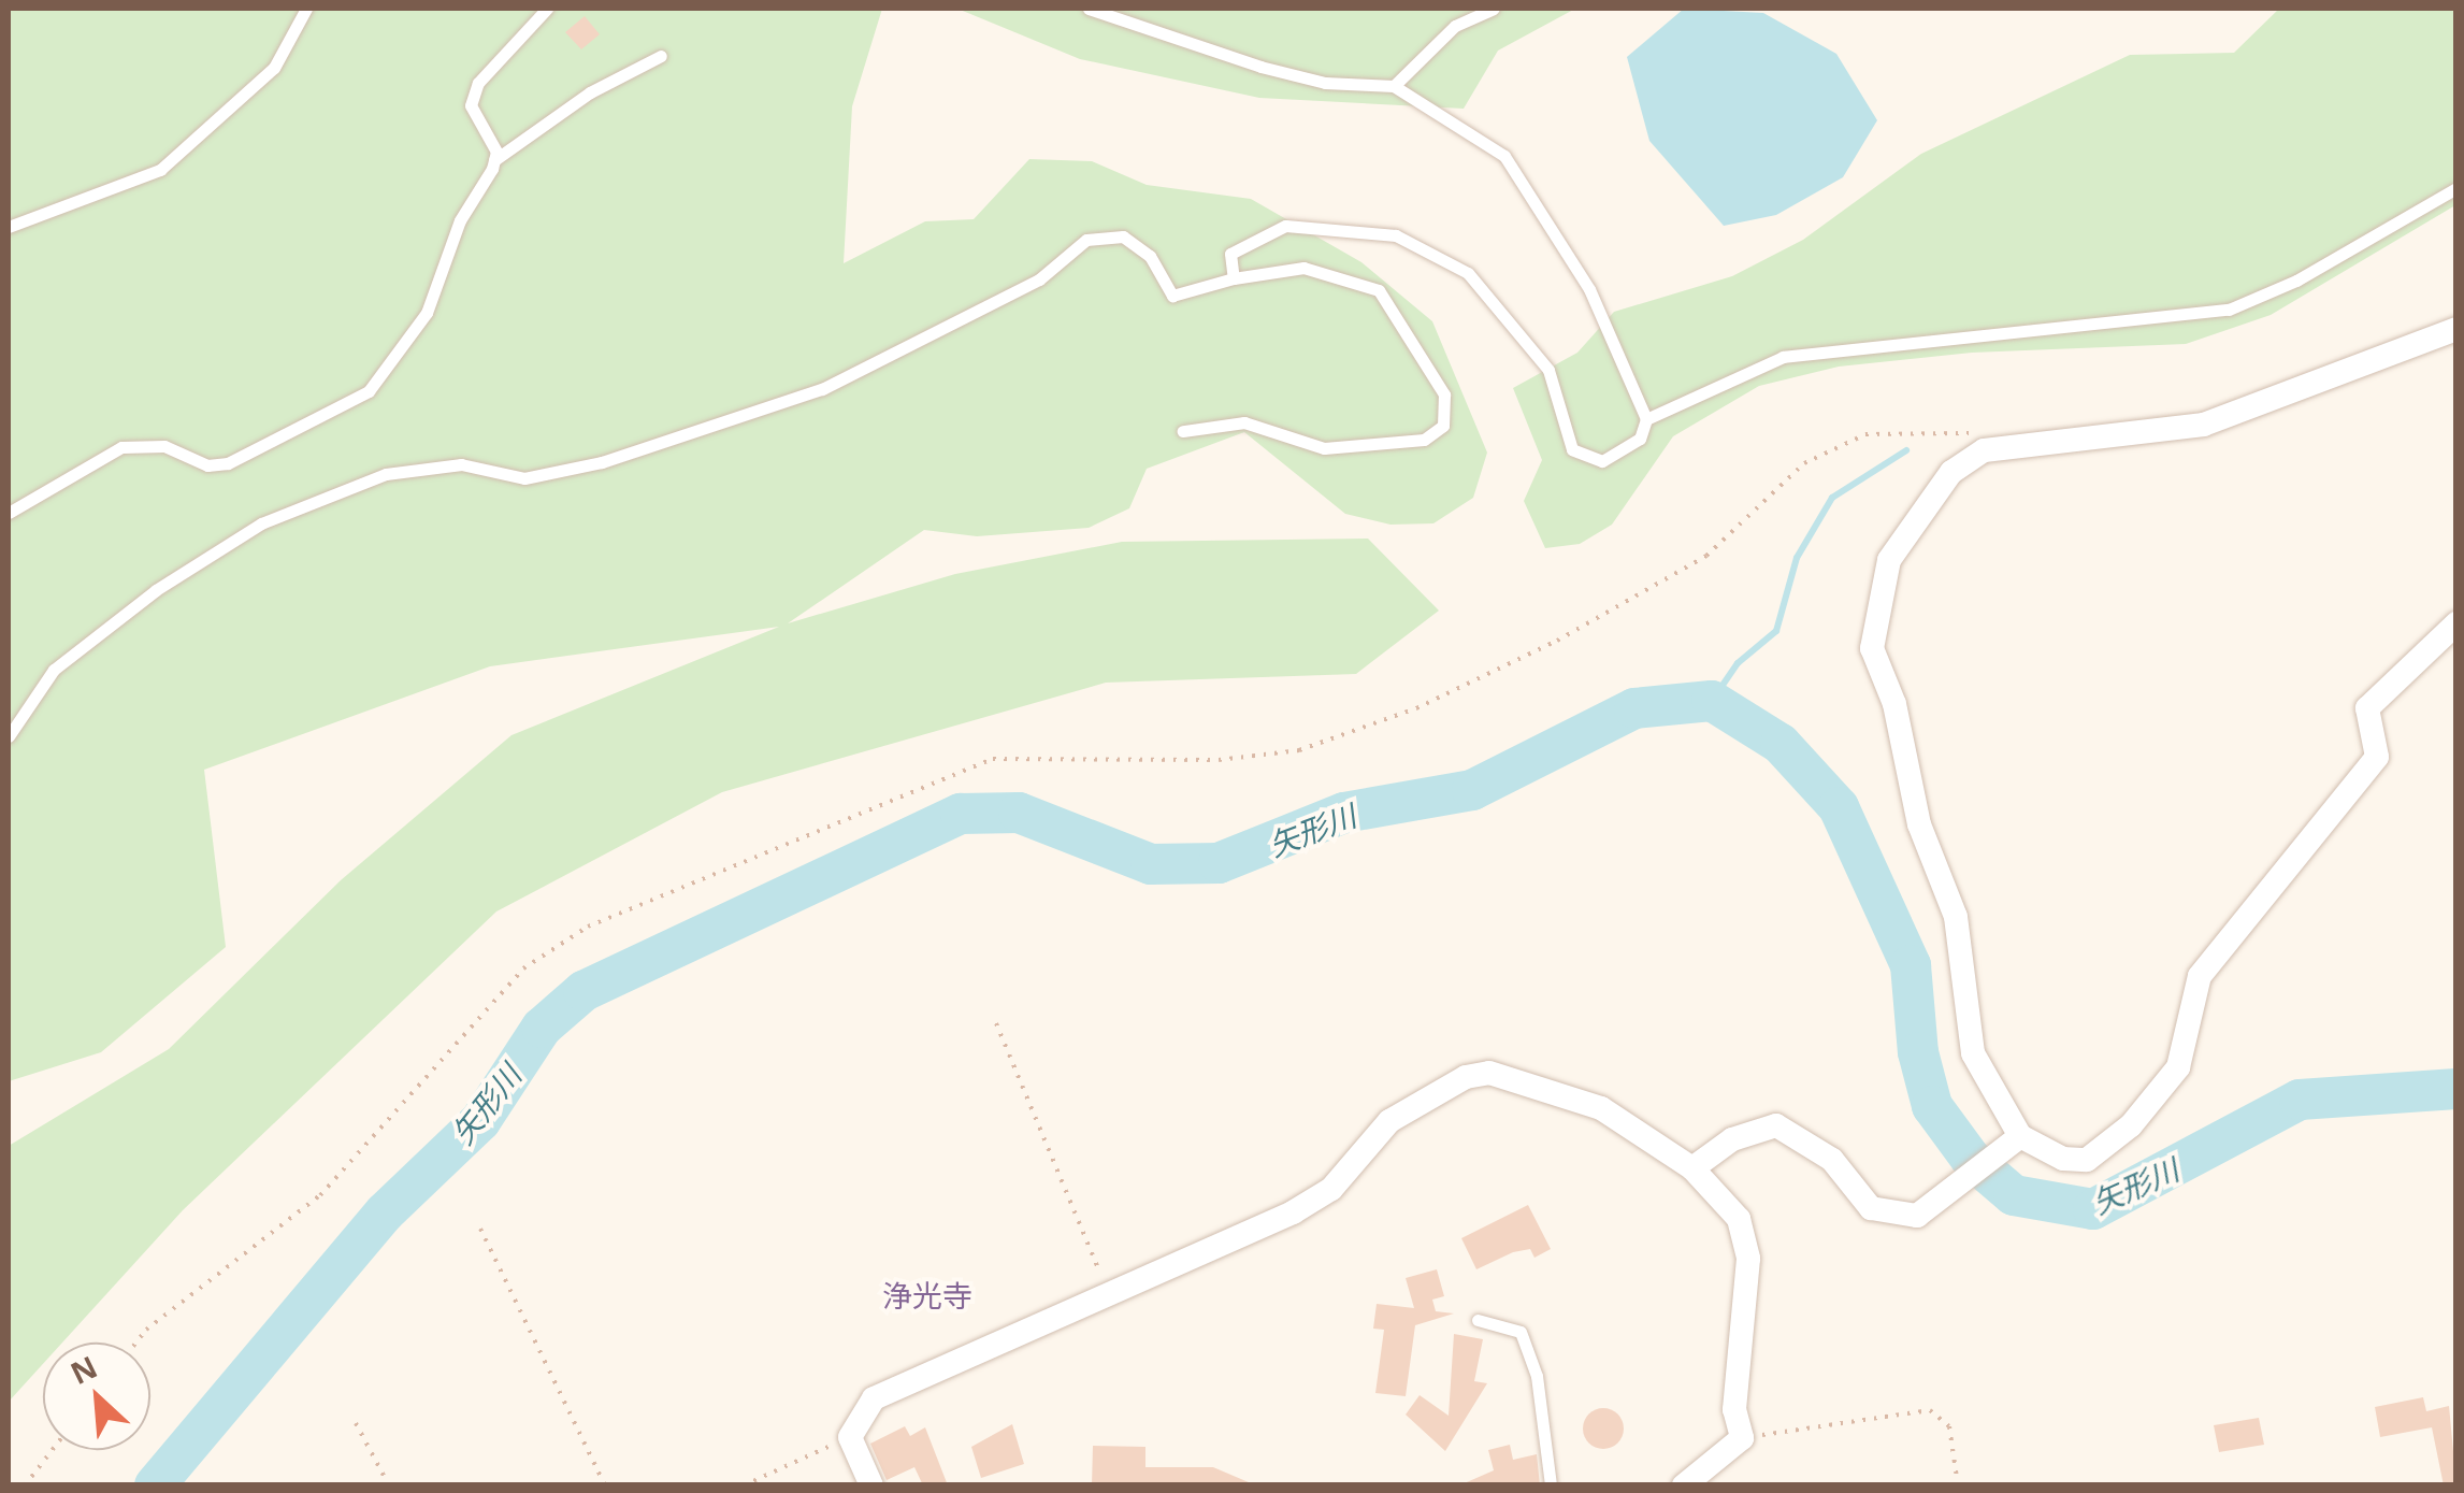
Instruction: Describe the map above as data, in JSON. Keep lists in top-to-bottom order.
{
  "districts": ["浄光寺"],
  "water": ["矢形川"],
  "north": "top left"
}
